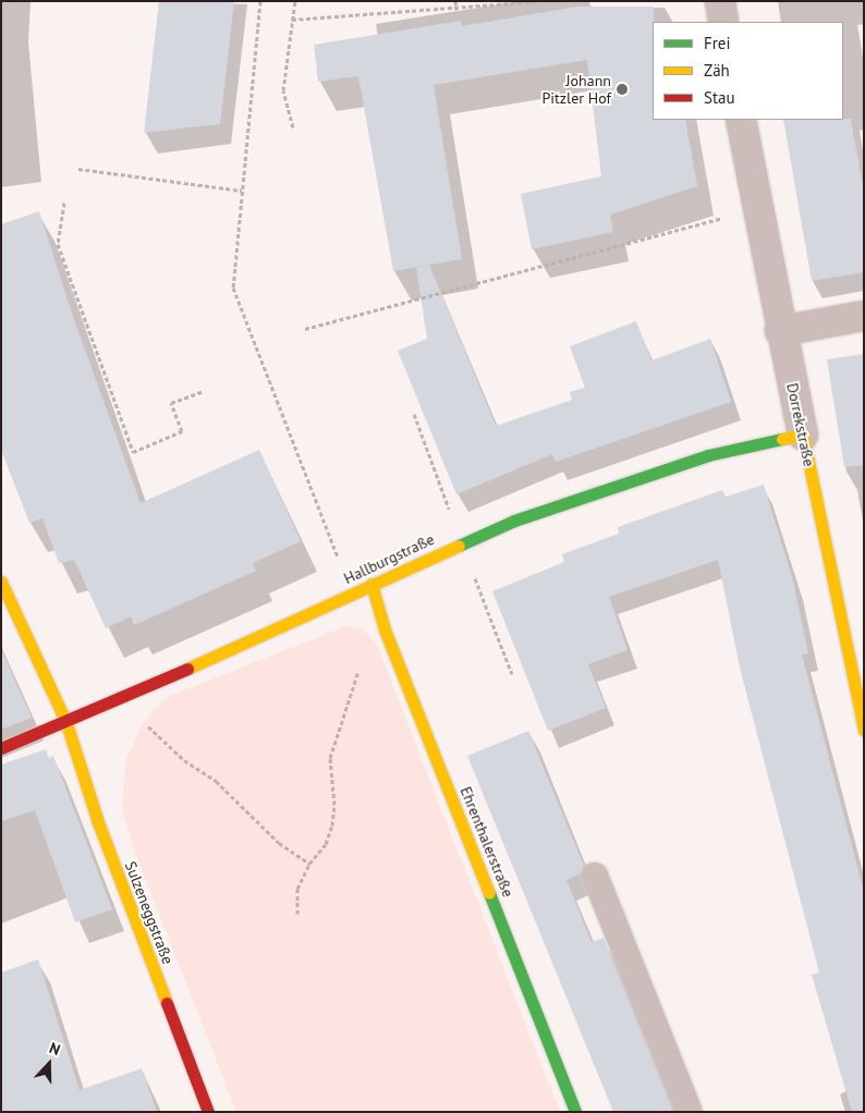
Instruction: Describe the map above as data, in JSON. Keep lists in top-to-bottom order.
{
  "streets": {
    "street": [
      "Dorrekstraße",
      "Hallburgstraße",
      "Ehrenthalerstraße",
      "Sulzeneggstraße"
    ]
  },
  "crossings": [
    ["Dorrekstraße", "Hallburgstraße"],
    ["Hallburgstraße", "Ehrenthalerstraße"],
    ["Hallburgstraße", "Sulzeneggstraße"]
  ],
  "places": ["Johann Pitzler Hof"],
  "legend": ["Frei", "Zäh", "Stau"],
  "north": "top"
}
